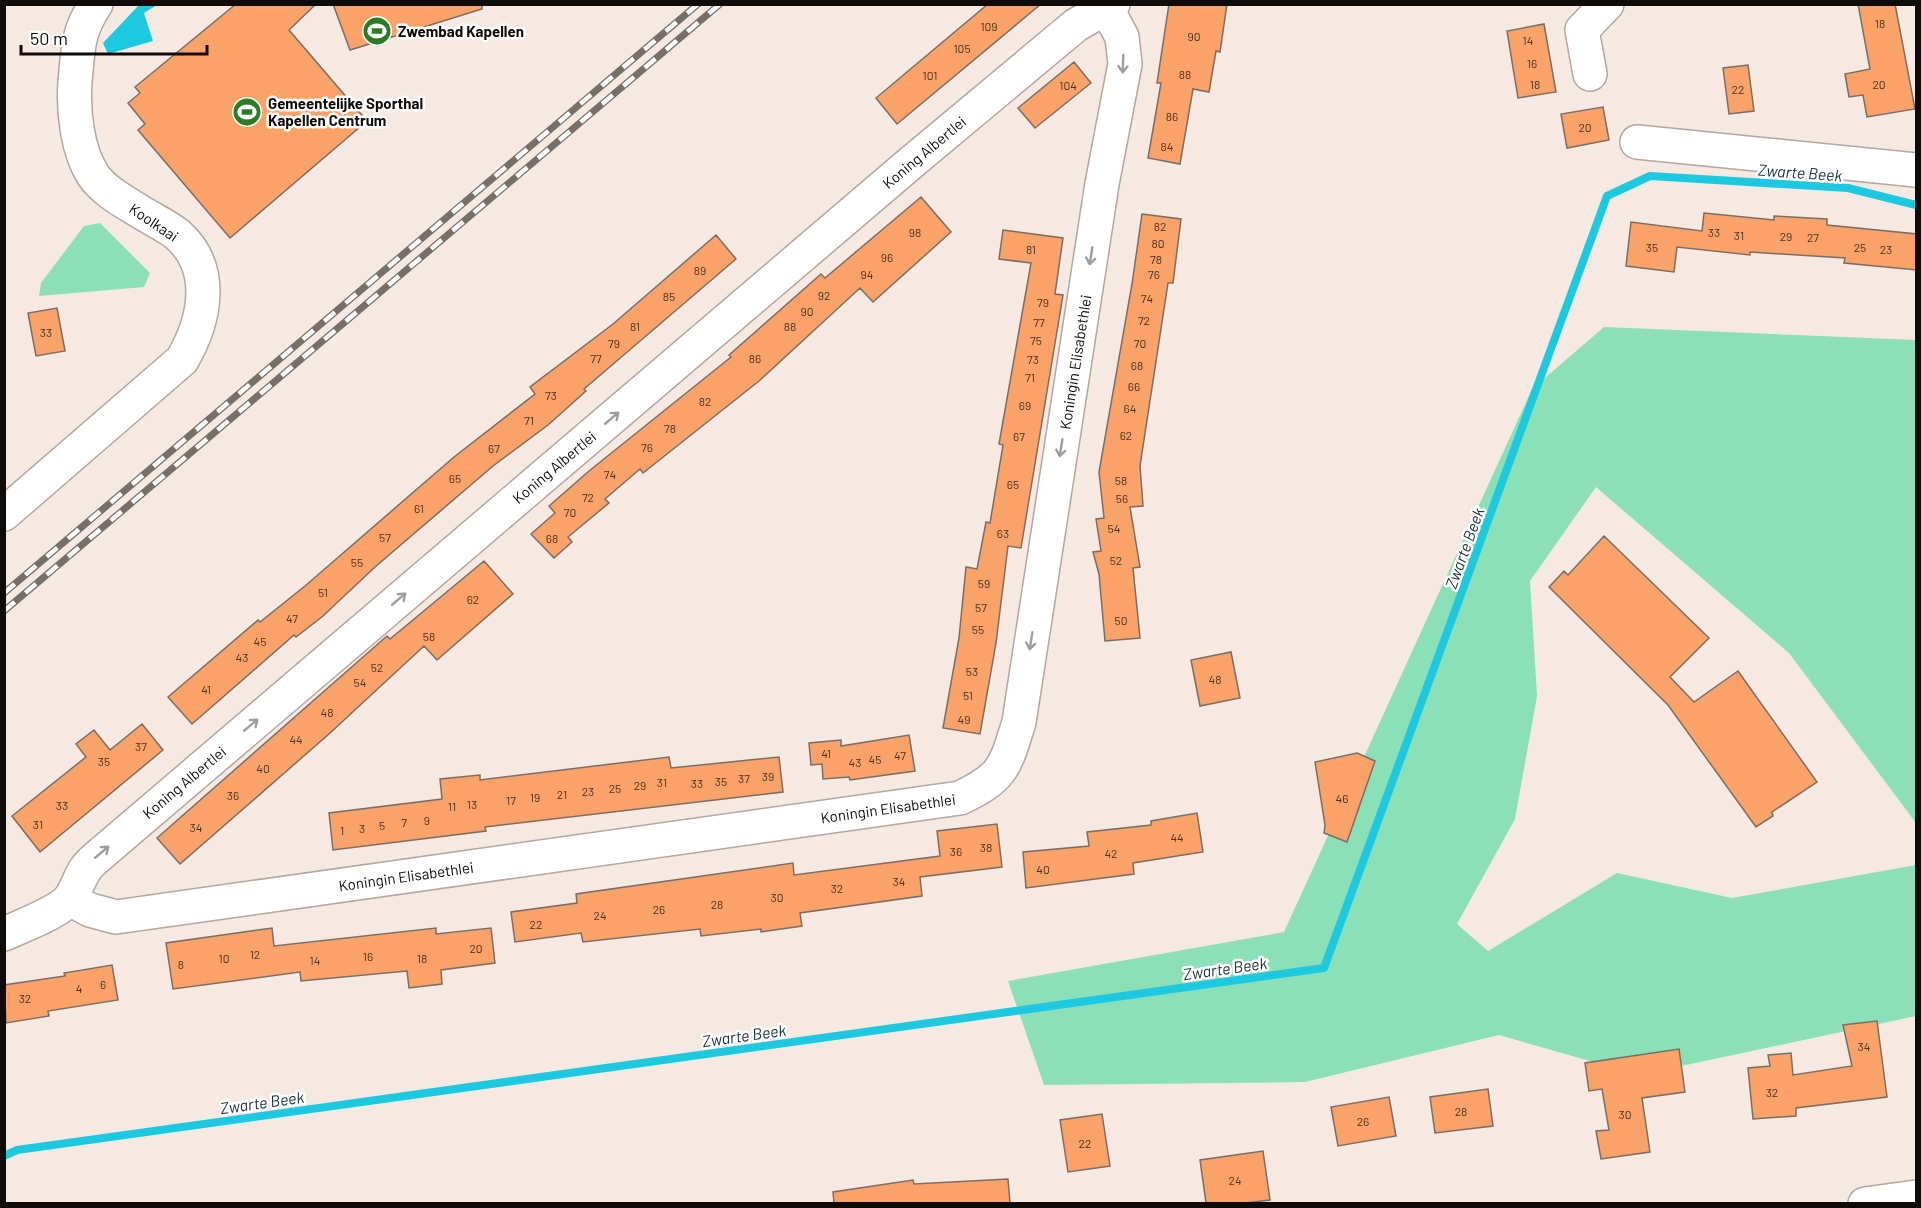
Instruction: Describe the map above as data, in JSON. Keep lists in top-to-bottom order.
{
  "streets": {
    "street": ["Koning Albertlei", "Koolkaai", "Koningin Elisabethlei"]
  },
  "crossings": [
    ["Koning Albertlei", "Koningin Elisabethlei"]
  ],
  "one_way": ["Koning Albertlei"],
  "water": ["Zwarte Beek"],
  "places": {
    "sports": ["Zwembad Kapellen", "Gemeentelijke Sporthal Kapellen Centrum"]
  },
  "house_numbers": [
    "18",
    "109",
    "90",
    "14",
    "105",
    "16",
    "88",
    "101",
    "18",
    "20",
    "104",
    "22",
    "86",
    "20",
    "84",
    "82",
    "98",
    "33",
    "31",
    "29",
    "27",
    "80",
    "35",
    "25",
    "81",
    "23",
    "96",
    "78",
    "89",
    "94",
    "76",
    "92",
    "85",
    "74",
    "79",
    "90",
    "72",
    "77",
    "81",
    "88",
    "33",
    "75",
    "79",
    "70",
    "77",
    "86",
    "73",
    "68",
    "71",
    "66",
    "73",
    "82",
    "69",
    "64",
    "71",
    "78",
    "62",
    "67",
    "76",
    "67",
    "74",
    "65",
    "58",
    "65",
    "72",
    "56",
    "61",
    "70",
    "54",
    "63",
    "57",
    "68",
    "52",
    "55",
    "59",
    "51",
    "62",
    "57",
    "47",
    "50",
    "55",
    "58",
    "45",
    "43",
    "52",
    "53",
    "48",
    "54",
    "41",
    "51",
    "48",
    "49",
    "44",
    "37",
    "41",
    "47",
    "45",
    "35",
    "43",
    "40",
    "39",
    "37",
    "35",
    "31",
    "33",
    "29",
    "25",
    "23",
    "21",
    "36",
    "19",
    "46",
    "17",
    "13",
    "33",
    "11",
    "9",
    "7",
    "31",
    "5",
    "34",
    "3",
    "1",
    "44",
    "38",
    "36",
    "42",
    "40",
    "34",
    "32",
    "30",
    "28",
    "26",
    "24",
    "22",
    "20",
    "12",
    "16",
    "10",
    "18",
    "14",
    "8",
    "6",
    "4",
    "32",
    "34",
    "32",
    "28",
    "30",
    "26",
    "22",
    "24"
  ],
  "scale_bar": "50 m"
}
